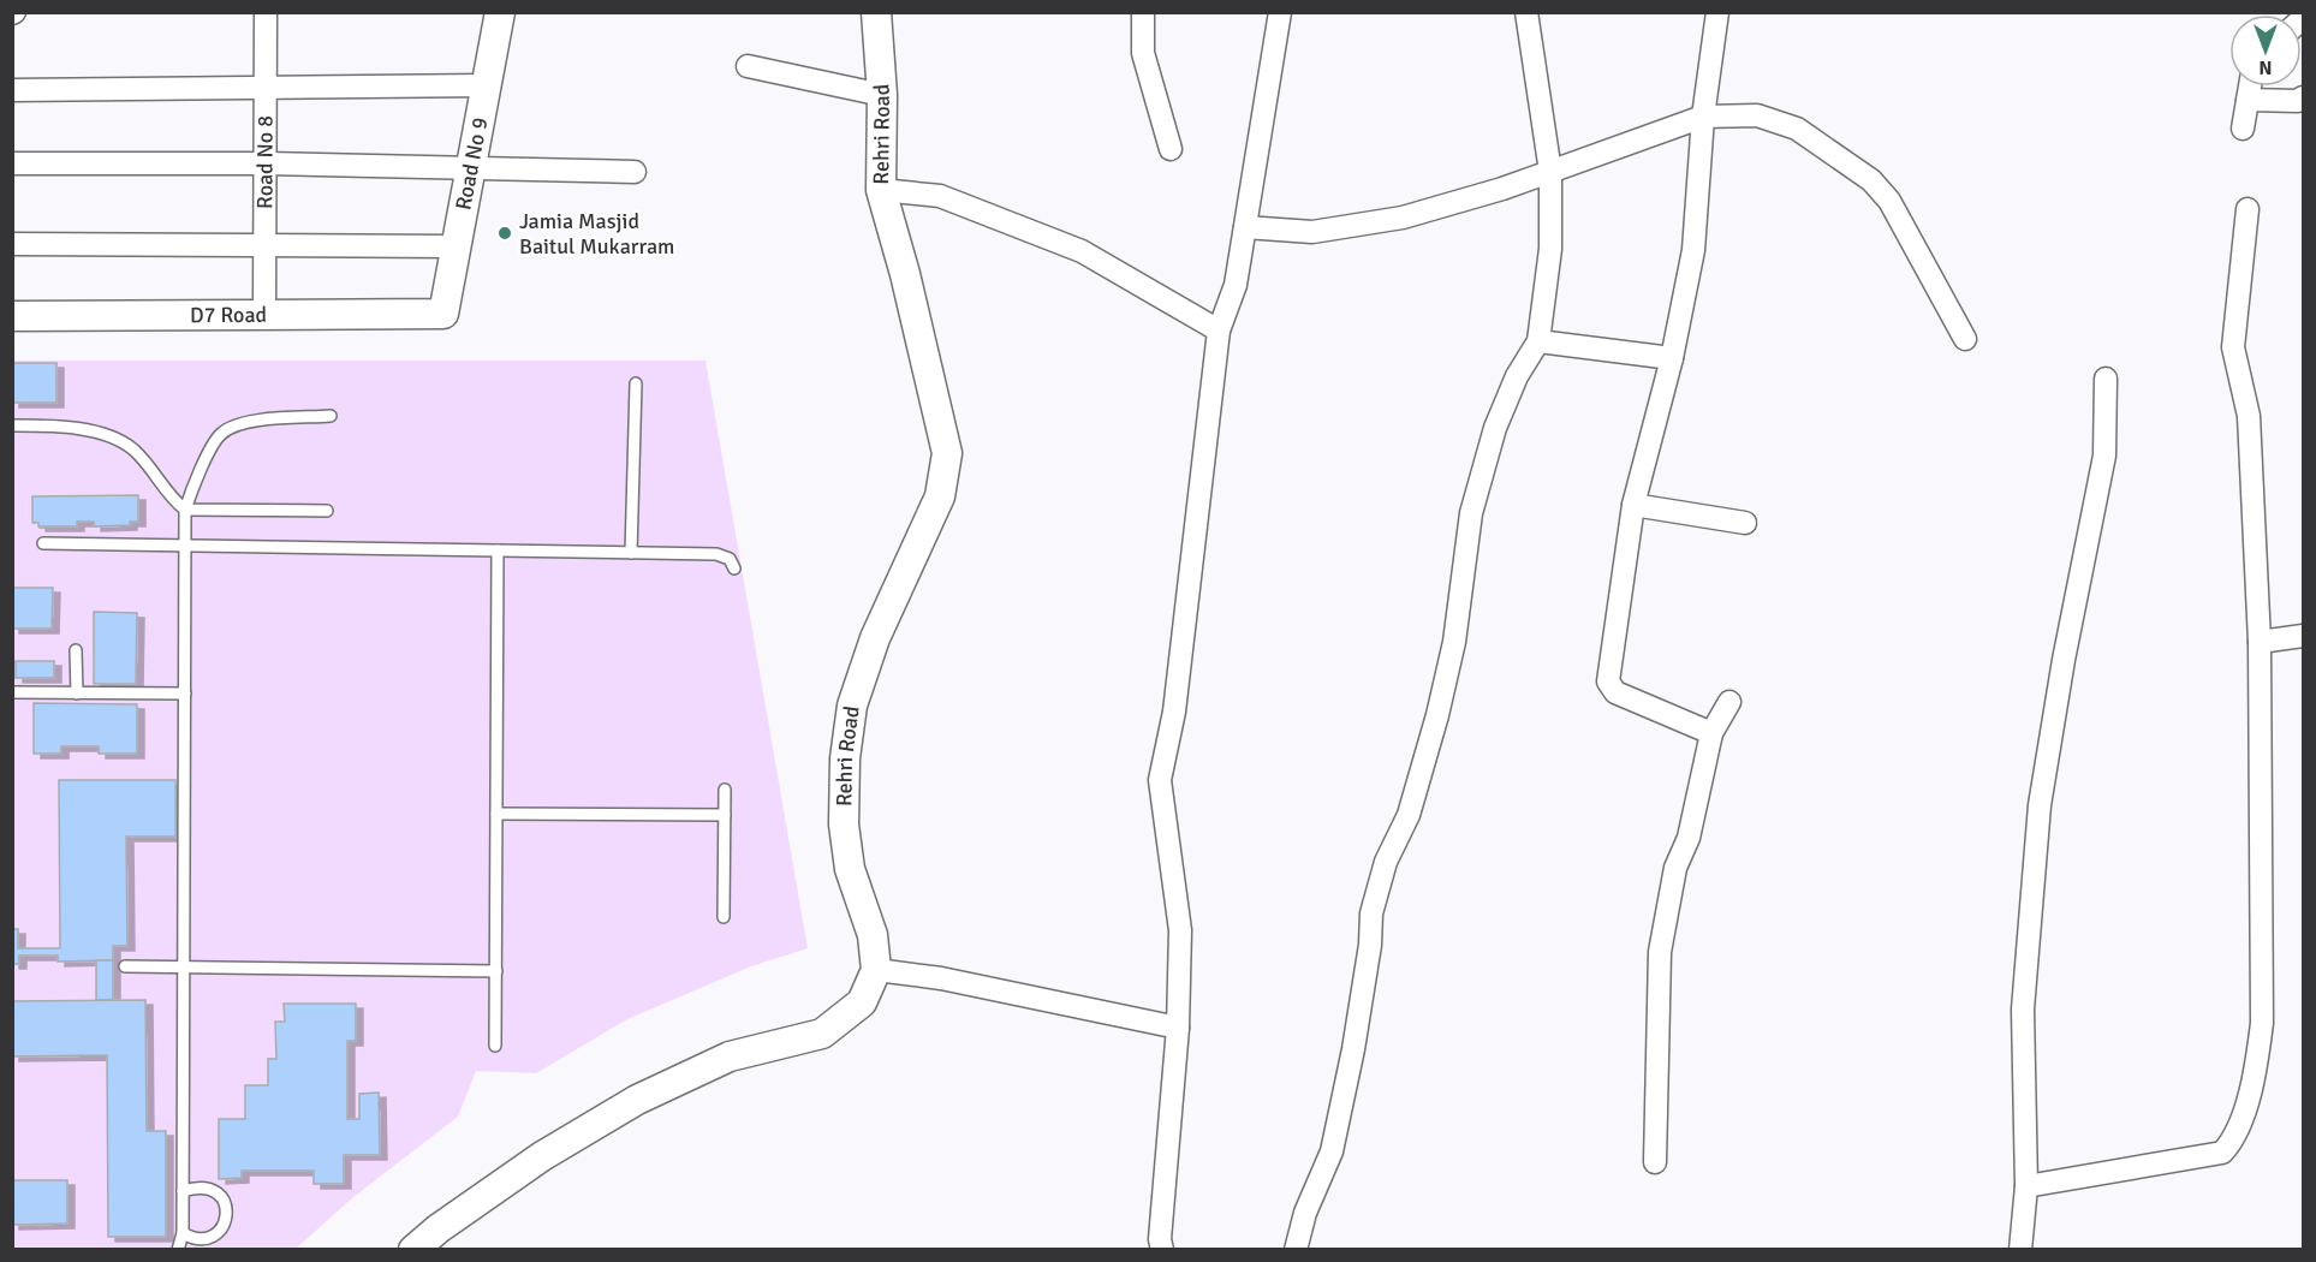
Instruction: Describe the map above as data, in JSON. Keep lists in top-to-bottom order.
{
  "streets": {
    "street": [
      "Rehri Road",
      "Road No 8",
      "Road No 9",
      "D7 Road"
    ]
  },
  "crossings": [
    ["Road No 8", "D7 Road"],
    ["Road No 9", "D7 Road"]
  ],
  "places": ["Jamia Masjid Baitul Mukarram"],
  "north": "bottom"
}
